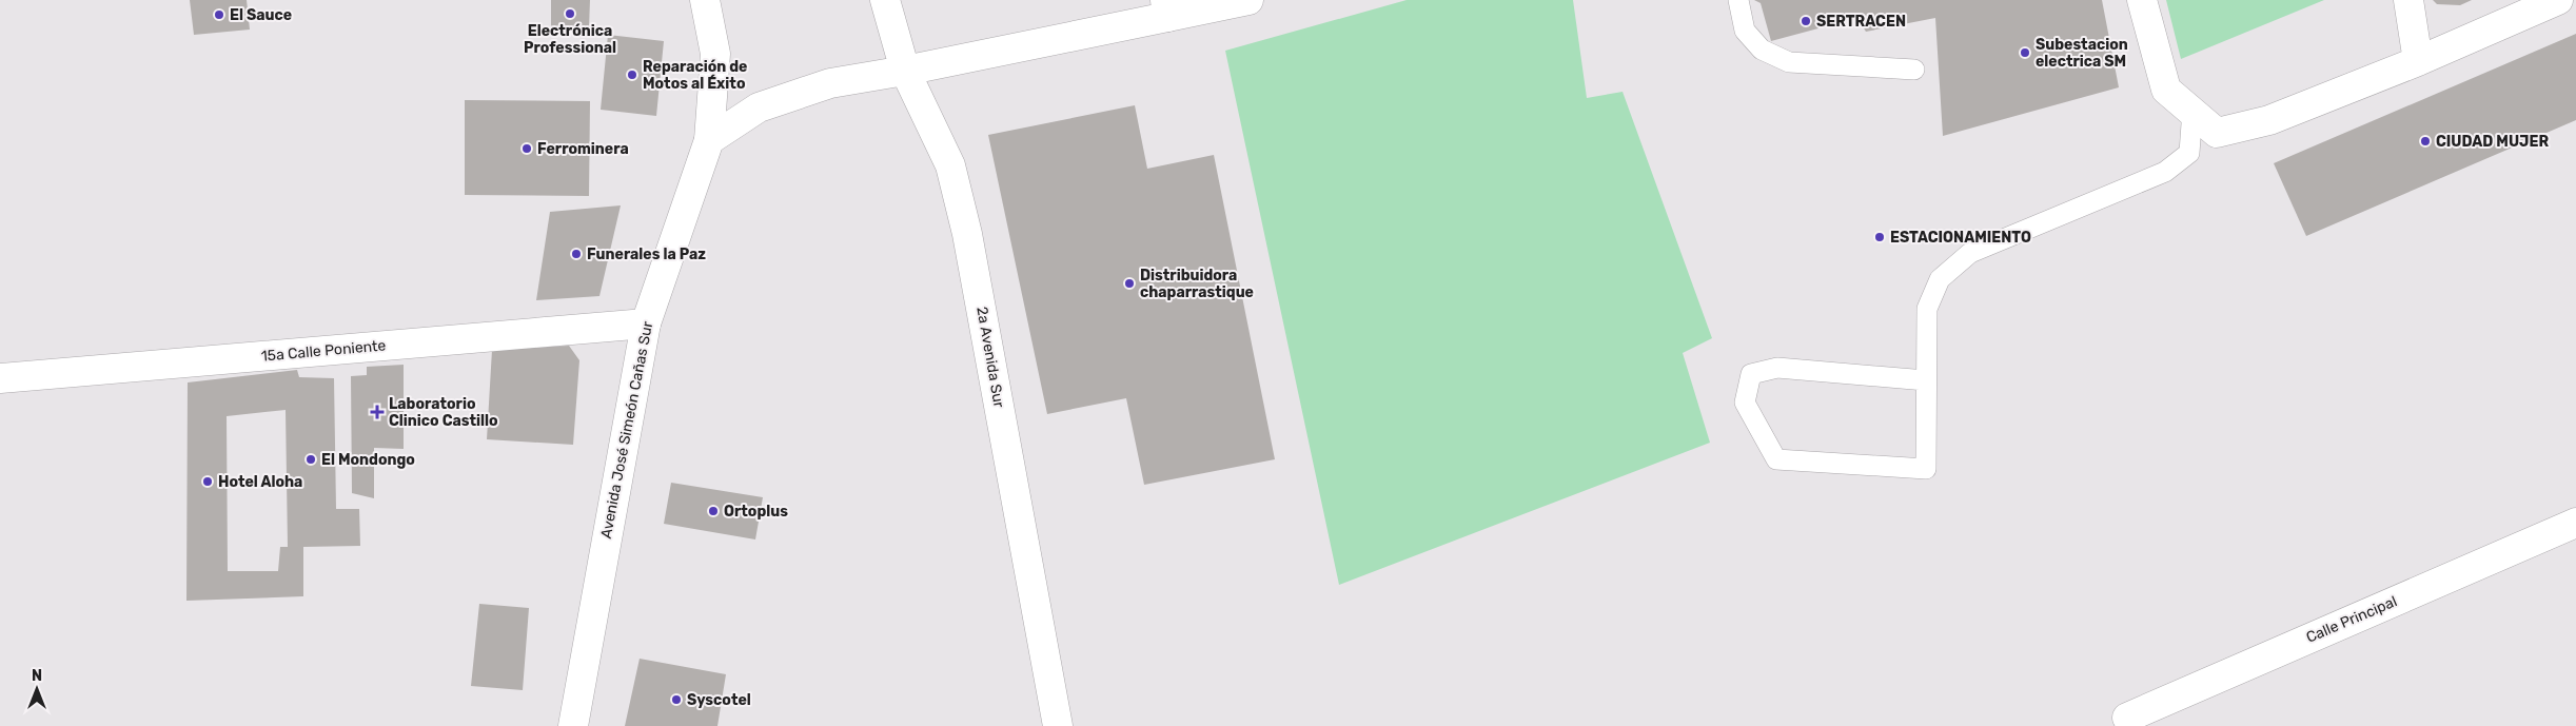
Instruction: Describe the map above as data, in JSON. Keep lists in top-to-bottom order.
{
  "streets": {
    "street": [
      "15a Calle Poniente",
      "2a Avenida Sur",
      "Avenida José Simeón Cañas Sur",
      "Calle Principal"
    ]
  },
  "crossings": [
    ["15a Calle Poniente", "Avenida José Simeón Cañas Sur"]
  ],
  "places": {
    "other": [
      "Electrónica Professional",
      "El Sauce",
      "SERTRACEN",
      "Subestacion electrica SM",
      "Reparación de Motos al Éxito",
      "CIUDAD MUJER",
      "Ferrominera",
      "ESTACIONAMIENTO",
      "Funerales la Paz",
      "Distribuidora chaparrastique",
      "El Mondongo",
      "Hotel Aloha",
      "Ortoplus",
      "Syscotel"
    ],
    "health": ["Laboratorio Clinico Castillo"]
  },
  "north": "top"
}
